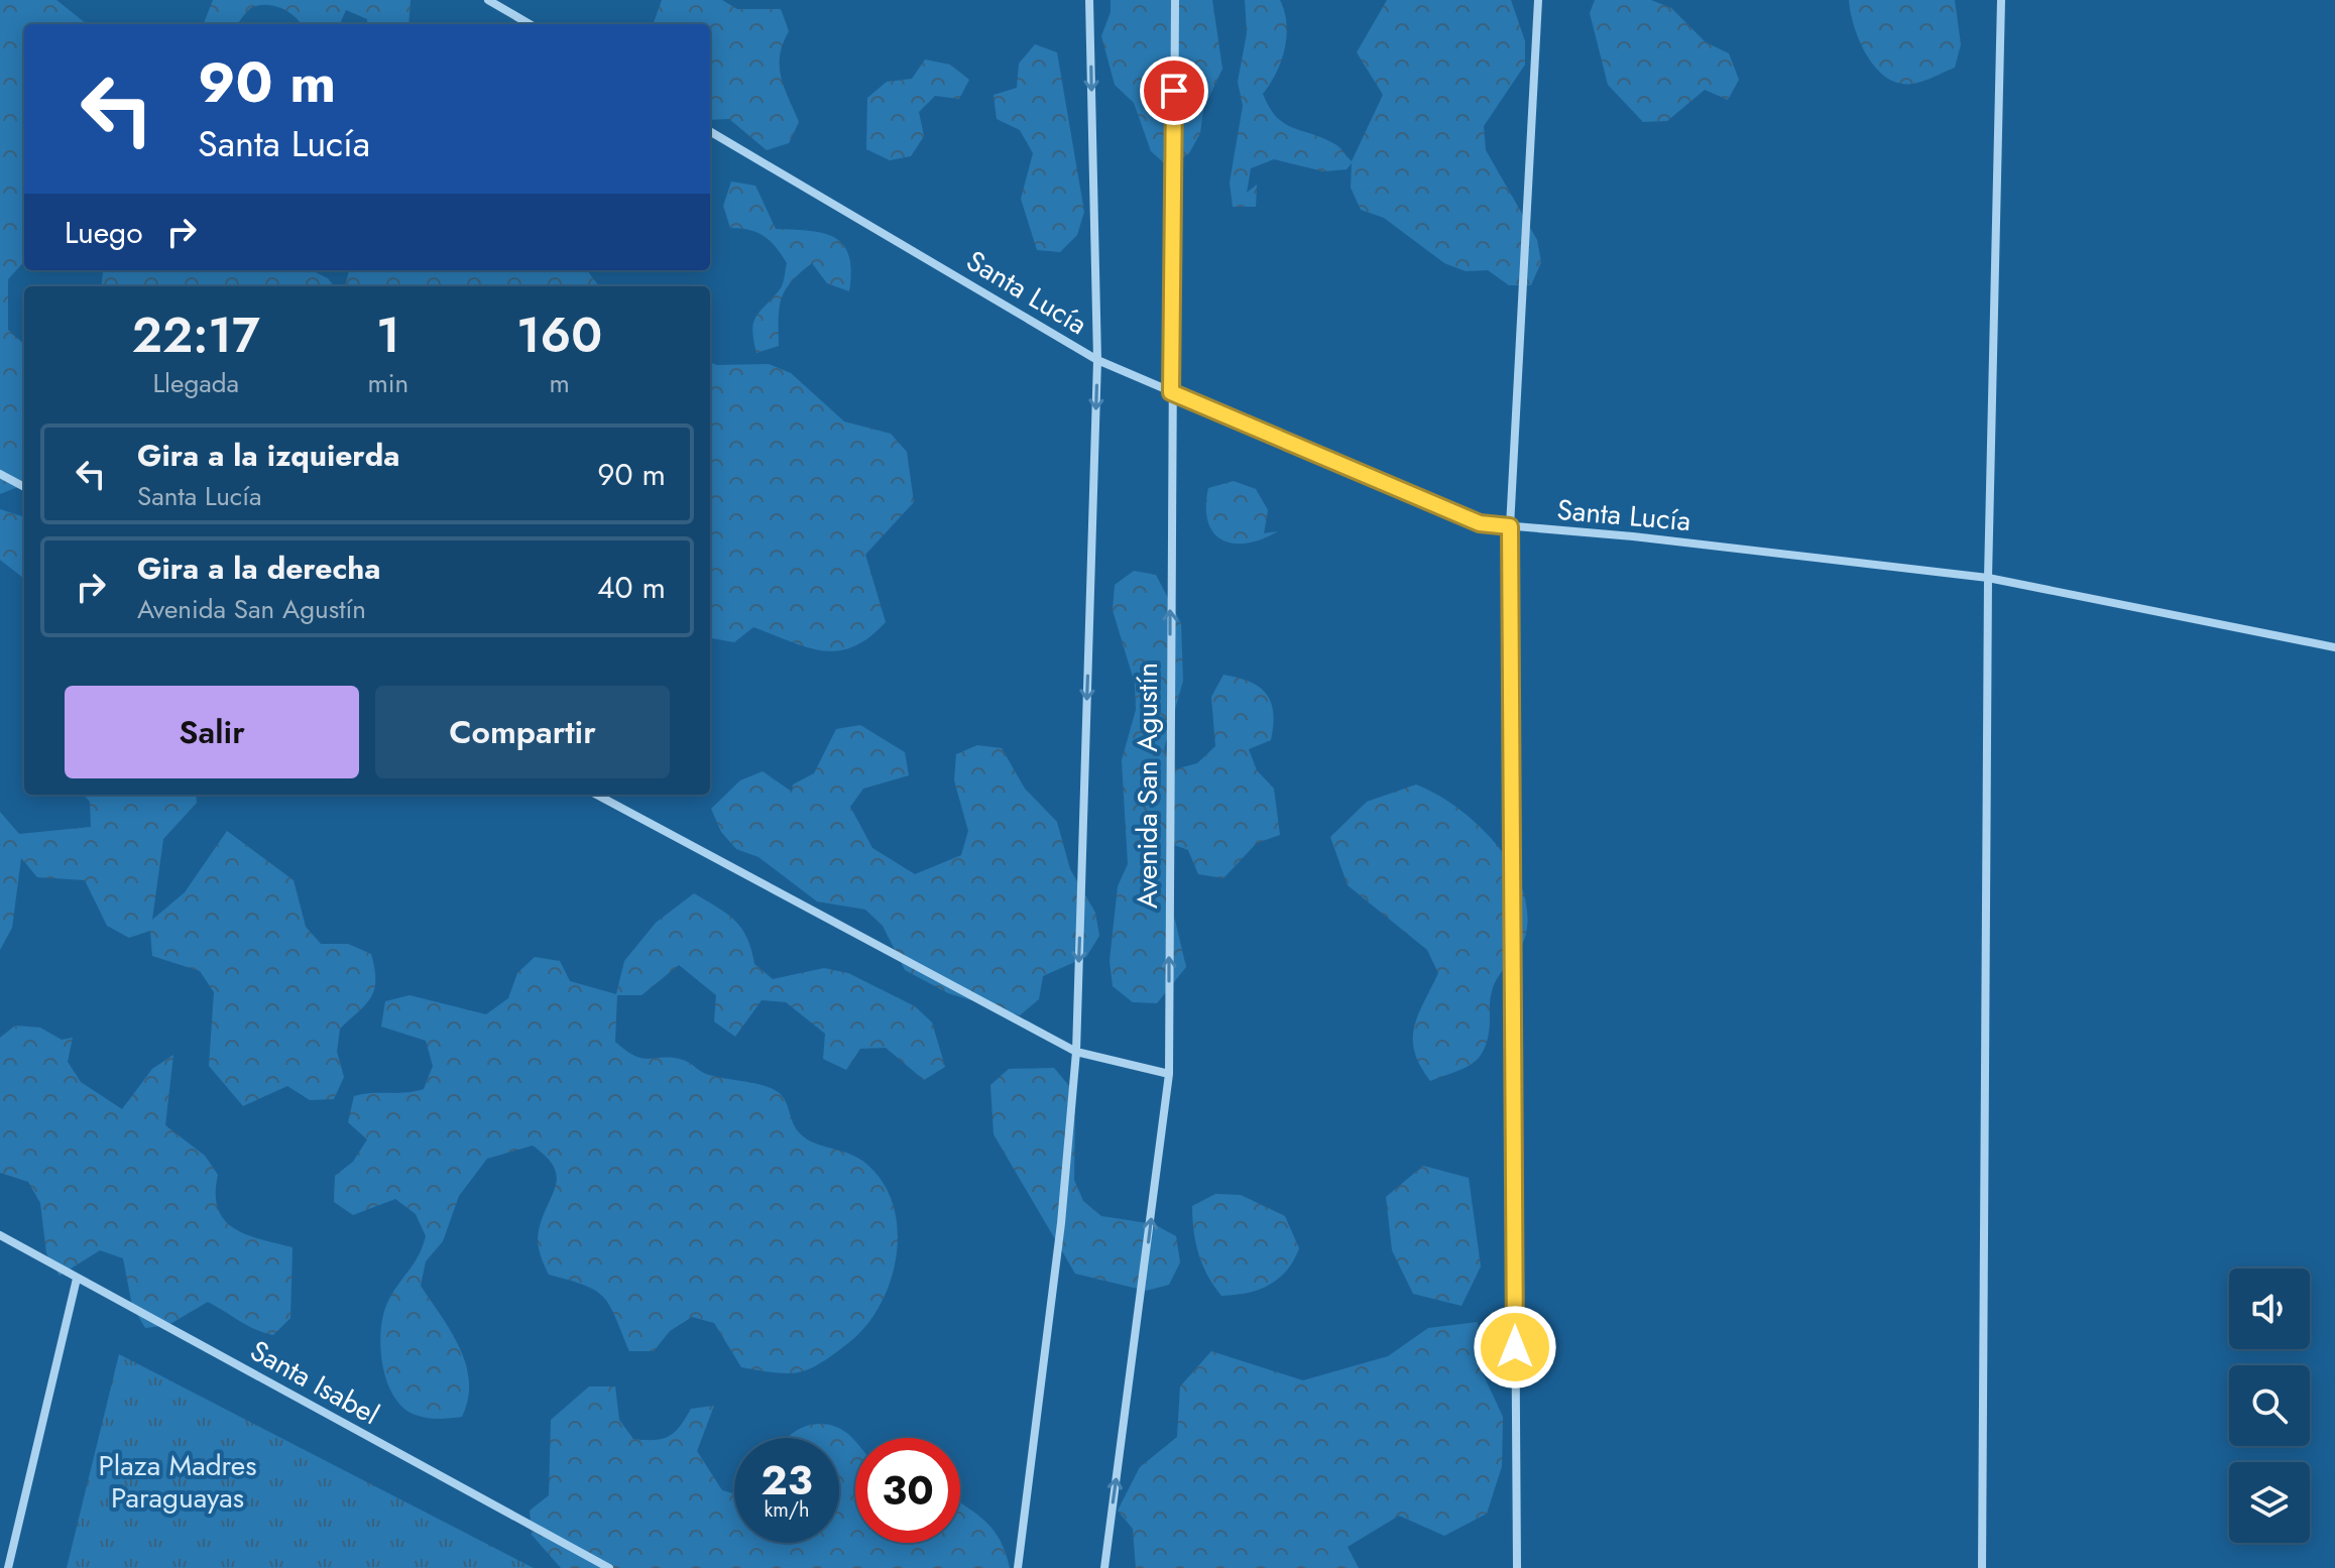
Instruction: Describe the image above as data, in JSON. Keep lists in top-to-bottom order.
{
  "streets": {
    "street": ["Santa Lucía", "Avenida San Agustín", "Santa Isabel"]
  },
  "crossings": [
    ["Santa Lucía", "Avenida San Agustín"]
  ],
  "parks": ["Plaza Madres Paraguayas"],
  "page": {
    "turn": ["90 m", "Santa Lucía"],
    "then": "Luego",
    "eta": [
      "22:17",
      "Llegada",
      "1",
      "min",
      "160",
      "m"
    ],
    "list": [
      {
        "name": "Gira a la izquierda",
        "note": "Santa Lucía",
        "value": "90 m"
      },
      {
        "name": "Gira a la derecha",
        "note": "Avenida San Agustín",
        "value": "40 m"
      }
    ],
    "buttons": ["Salir", "Compartir"],
    "speed": "23 km/h",
    "limit": "30"
  }
}
